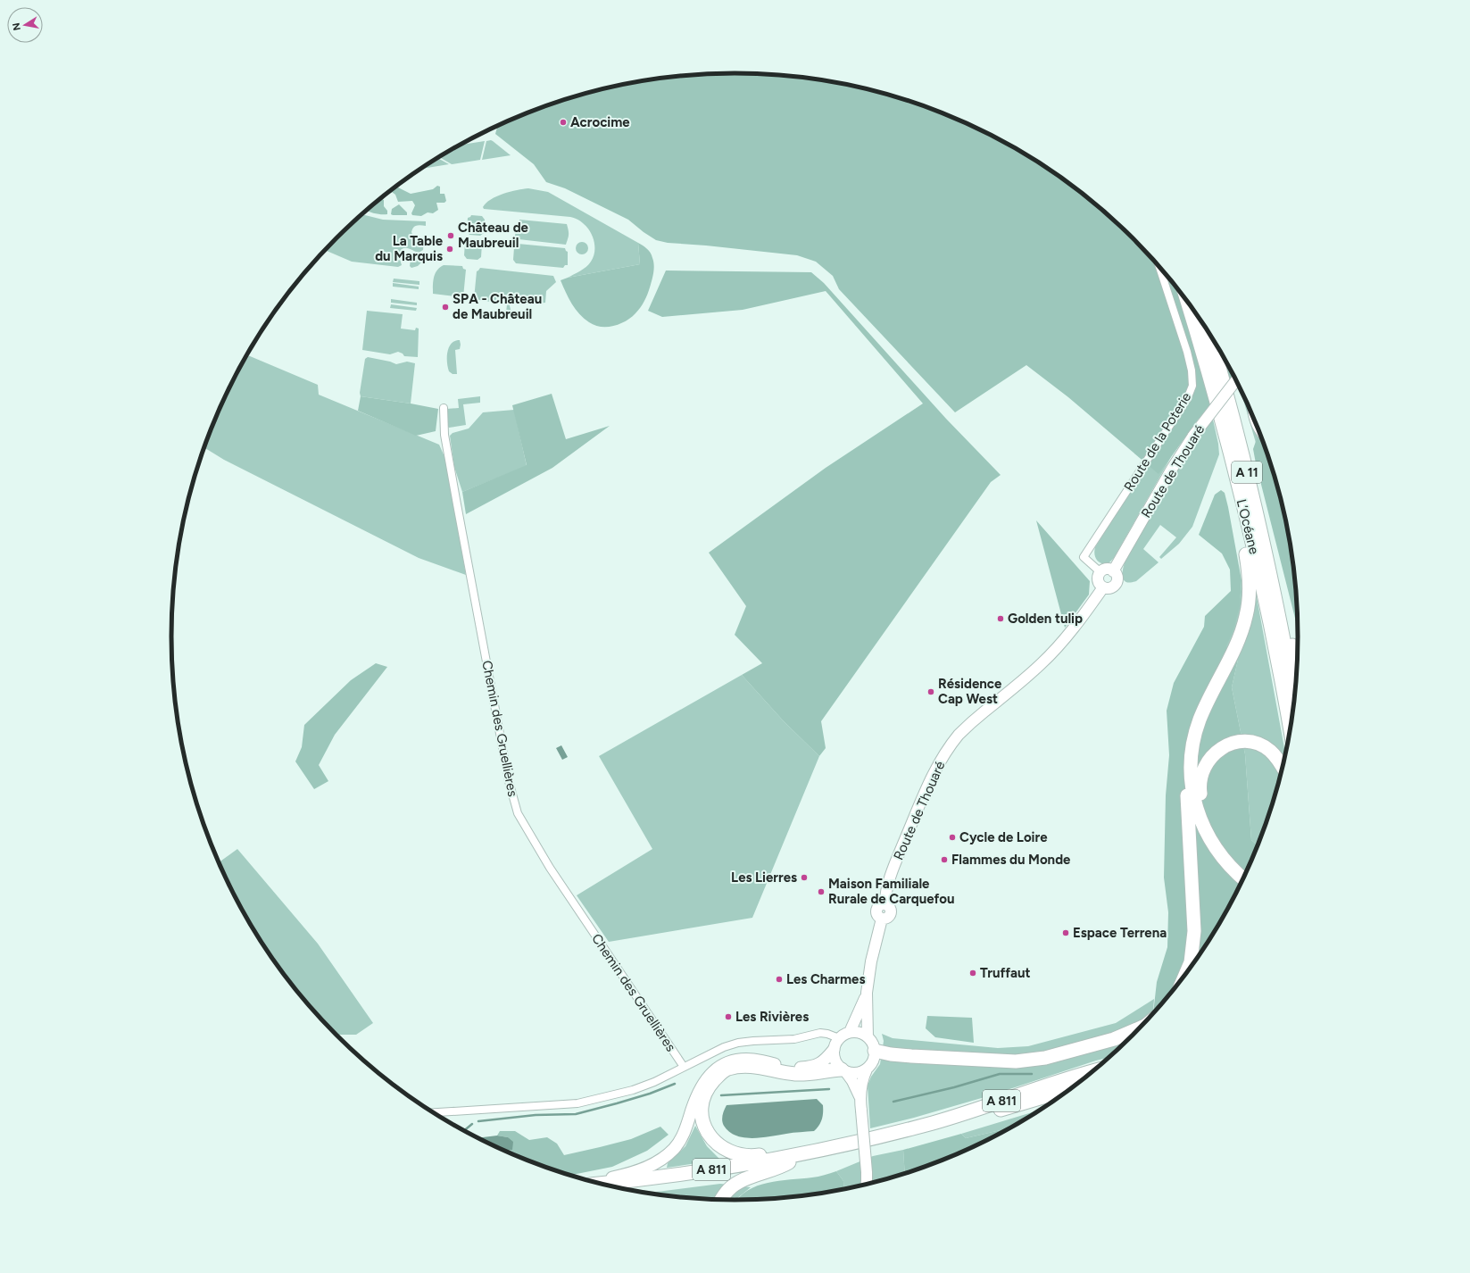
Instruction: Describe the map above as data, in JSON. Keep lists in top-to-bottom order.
{
  "streets": {
    "highway": ["A 11", "L’Océane", "A 811"],
    "main road": ["Route de Thouaré"],
    "street": ["Route de la Poterie", "Chemin des Gruellières"]
  },
  "crossings": [
    ["Route de la Poterie", "Route de Thouaré"]
  ],
  "places": [
    "Acrocime",
    "Château de Maubreuil",
    "La Table du Marquis",
    "SPA - Château de Maubreuil",
    "Golden tulip",
    "Résidence Cap West",
    "Cycle de Loire",
    "Flammes du Monde",
    "Les Lierres",
    "Maison Familiale Rurale de Carquefou",
    "Espace Terrena",
    "Truffaut",
    "Les Charmes",
    "Les Rivières"
  ],
  "north": "left"
}
